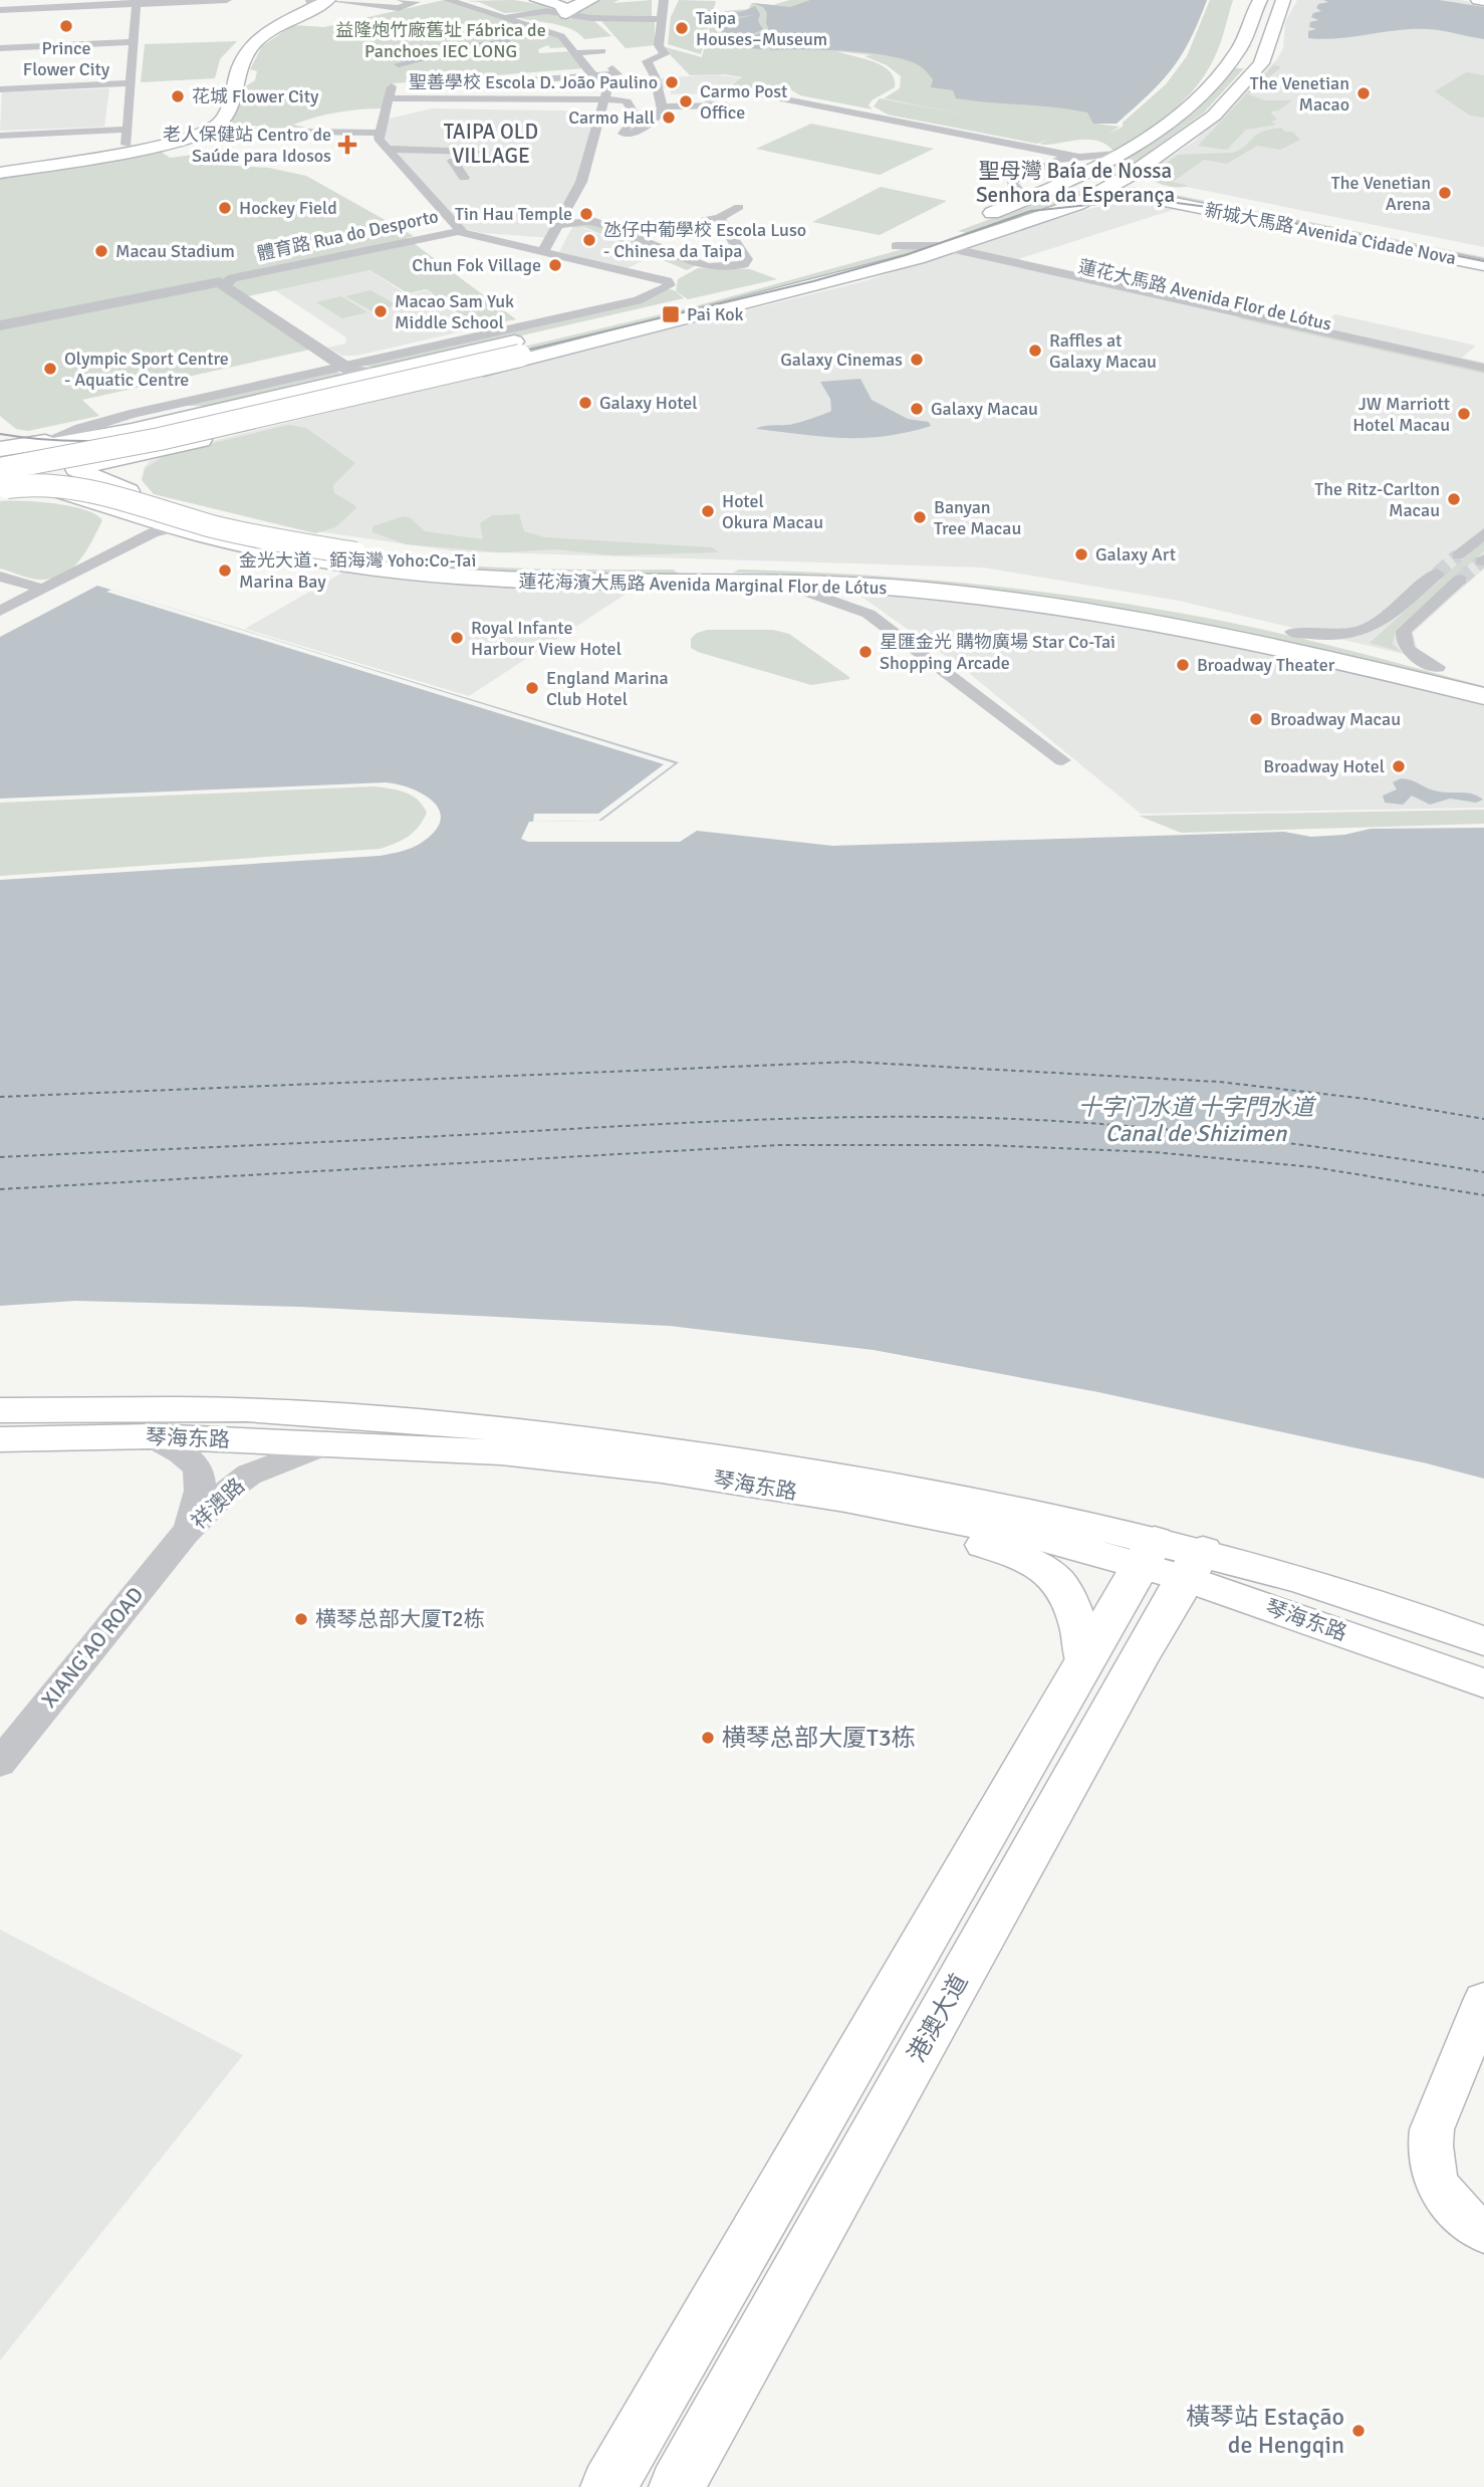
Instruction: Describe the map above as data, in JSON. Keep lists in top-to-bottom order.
{
  "streets": {
    "main road": [
      "新城大馬路 Avenida Cidade Nova",
      "蓮花海濱大馬路 Avenida Marginal Flor de Lótus",
      "琴海东路",
      "港澳大道"
    ],
    "street": [
      "體育路 Rua do Desporto",
      "蓮花大馬路 Avenida Flor de Lótus",
      "祥澳路",
      "XIANG'AO ROAD"
    ]
  },
  "crossings": [
    ["琴海东路", "祥澳路"],
    ["琴海东路", "港澳大道"],
    ["祥澳路", "XIANG'AO ROAD"]
  ],
  "districts": ["TAIPA OLD VILLAGE", "聖母灣 Baía de Nossa Senhora da Esperança"],
  "water": ["十字门水道 十字門水道 Canal de Shizimen"],
  "parks": ["益隆炮竹廠舊址 Fábrica de Panchoes IEC LONG"],
  "places": {
    "other": [
      "Prince Flower City",
      "Taipa Houses–Museum",
      "聖善學校 Escola D. João Paulino",
      "The Venetian Macao",
      "花城 Flower City",
      "Carmo Post Office",
      "Carmo Hall",
      "The Venetian Arena",
      "Hockey Field",
      "Tin Hau Temple",
      "氹仔中葡學校 Escola Luso - Chinesa da Taipa",
      "Macau Stadium",
      "Chun Fok Village",
      "Macao Sam Yuk Middle School",
      "Raffles at Galaxy Macau",
      "Galaxy Cinemas",
      "Olympic Sport Centre - Aquatic Centre",
      "Galaxy Hotel",
      "Galaxy Macau",
      "JW Marriott Hotel Macau",
      "The Ritz-Carlton Macau",
      "Hotel Okura Macau",
      "Banyan Tree Macau",
      "Galaxy Art",
      "金光大道．銆海灣 Yoho:Co-Tai Marina Bay",
      "Royal Infante Harbour View Hotel",
      "星匯金光 購物廣場 Star Co-Tai Shopping Arcade",
      "Broadway Theater",
      "England Marina Club Hotel",
      "Broadway Macau",
      "Broadway Hotel",
      "横琴总部大厦T2栋",
      "横琴总部大厦T3栋",
      "橫琴站 Estação de Hengqin"
    ],
    "health": ["老人保健站 Centro de Saúde para Idosos"],
    "transit": ["Pai Kok"]
  }
}
